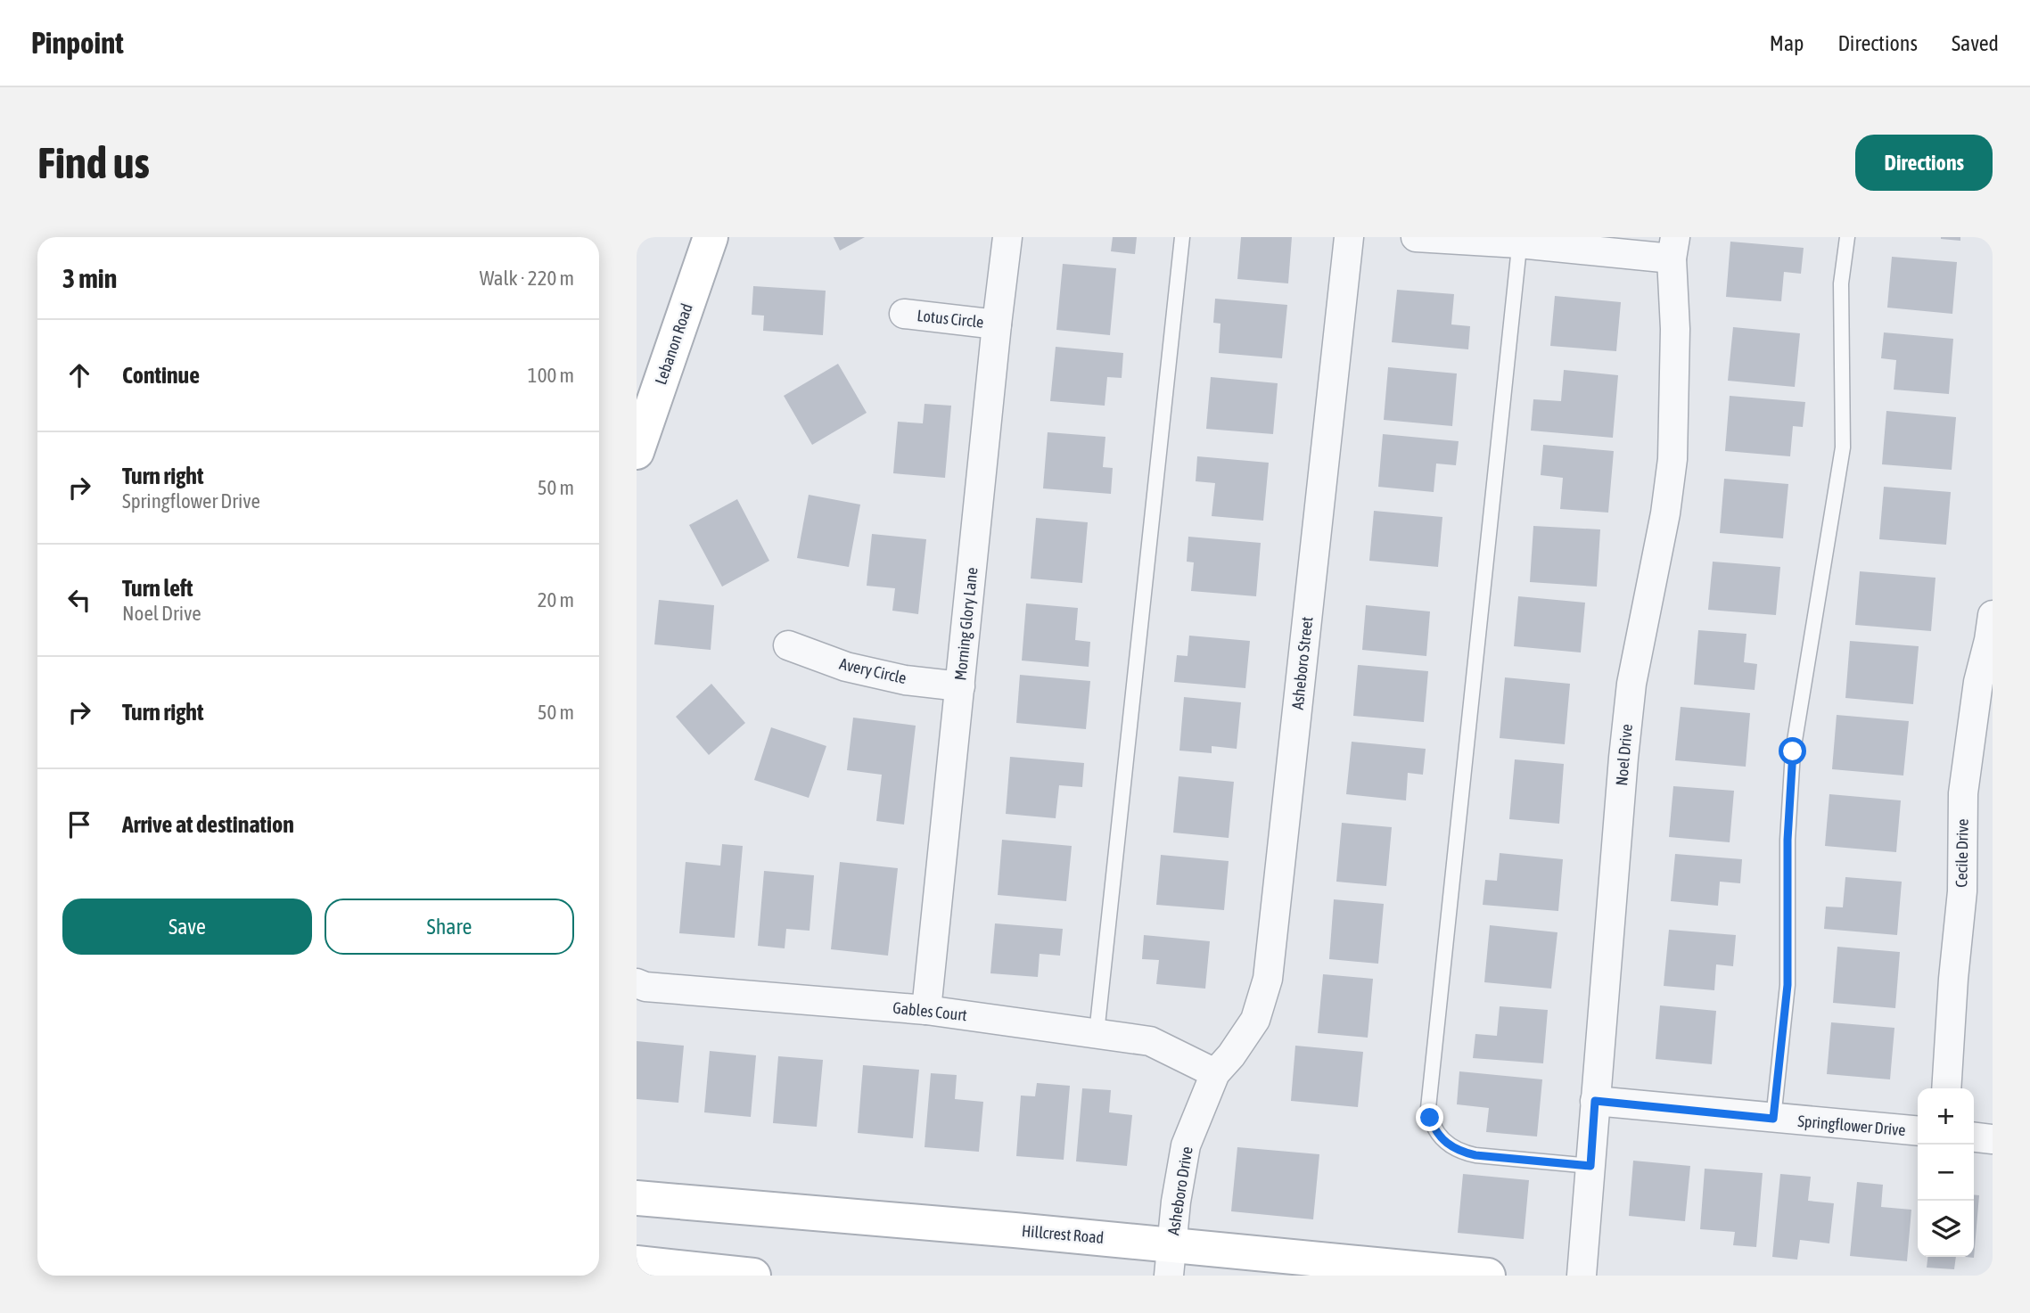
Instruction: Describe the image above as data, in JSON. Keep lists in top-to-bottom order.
{
  "streets": {
    "main road": ["Lebanon Road", "Hillcrest Road"],
    "street": [
      "Lotus Circle",
      "Morning Glory Lane",
      "Asheboro Street",
      "Avery Circle",
      "Noel Drive",
      "Cecile Drive",
      "Gables Court",
      "Springflower Drive",
      "Asheboro Drive"
    ]
  },
  "crossings": [
    ["Lotus Circle", "Morning Glory Lane"],
    ["Morning Glory Lane", "Avery Circle"],
    ["Morning Glory Lane", "Gables Court"],
    ["Asheboro Street", "Gables Court"],
    ["Asheboro Street", "Asheboro Drive"],
    ["Noel Drive", "Springflower Drive"],
    ["Gables Court", "Asheboro Drive"],
    ["Asheboro Drive", "Hillcrest Road"]
  ],
  "page": {
    "header": "Pinpoint",
    "nav": ["Map", "Directions", "Saved"],
    "buttons": [
      "Directions",
      ["Save", "Share"]
    ],
    "title": "Find us",
    "heading": ["3 min", "Walk · 220 m"],
    "list": [
      ["Continue", "100 m"],
      ["Turn right", "Springflower Drive", "50 m"],
      ["Turn left", "Noel Drive", "20 m"],
      ["Turn right", "50 m"],
      "Arrive at destination"
    ],
    "map_buttons": ["+", "−"]
  }
}
